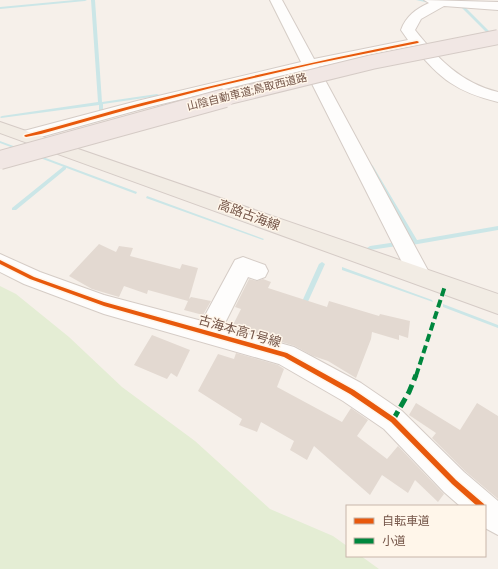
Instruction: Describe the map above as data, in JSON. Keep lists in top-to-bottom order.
{
  "streets": {
    "highway": ["山陰自動車道;鳥取西道路"],
    "main road": ["高路古海線"],
    "street": ["古海本高1号線"]
  },
  "legend": ["自転車道", "小道"]
}
